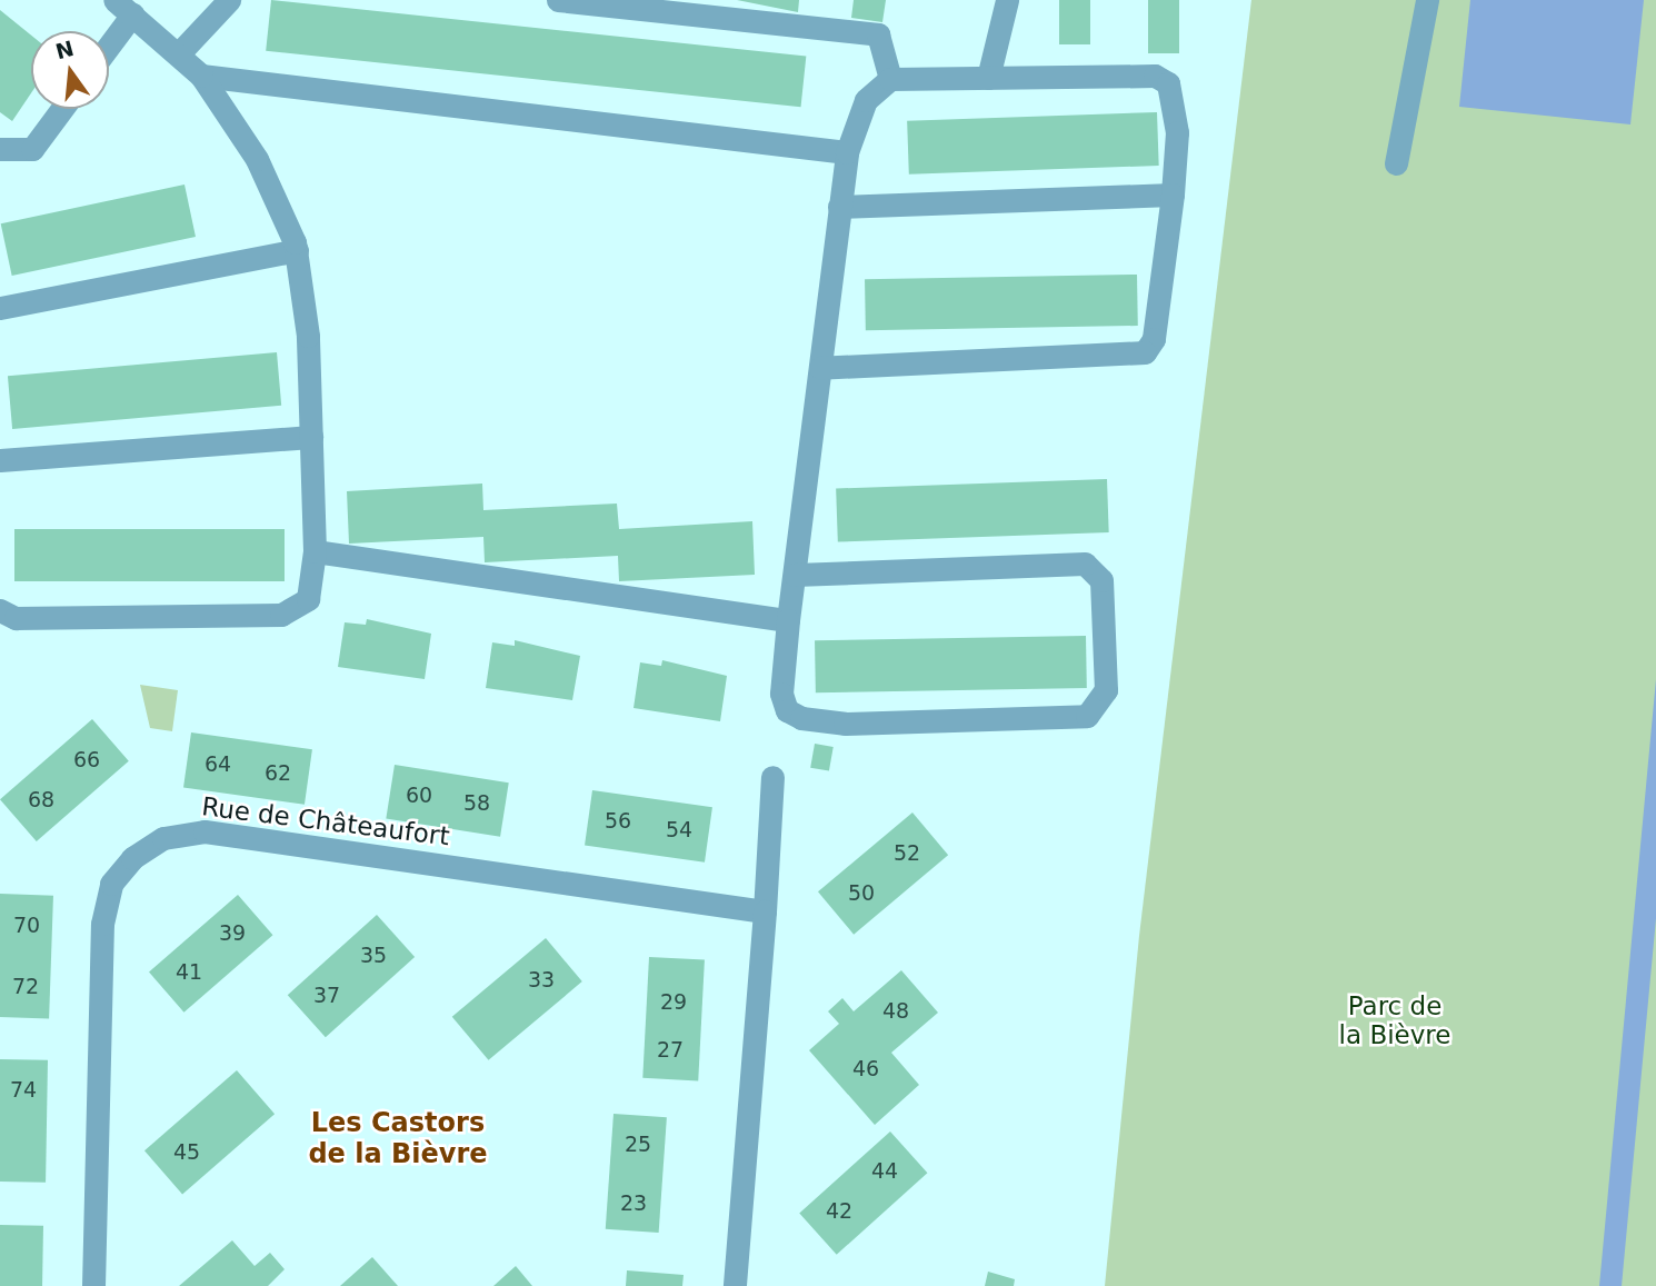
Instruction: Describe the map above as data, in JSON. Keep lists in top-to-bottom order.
{
  "streets": {
    "street": ["Rue de Châteaufort"]
  },
  "districts": ["Les Castors de la Bièvre"],
  "parks": ["Parc de la Bièvre"],
  "house_numbers": [
    "66",
    "64",
    "62",
    "60",
    "68",
    "58",
    "56",
    "54",
    "52",
    "50",
    "70",
    "39",
    "35",
    "41",
    "33",
    "72",
    "37",
    "29",
    "48",
    "27",
    "46",
    "74",
    "25",
    "45",
    "44",
    "23",
    "42"
  ],
  "north": "top"
}
